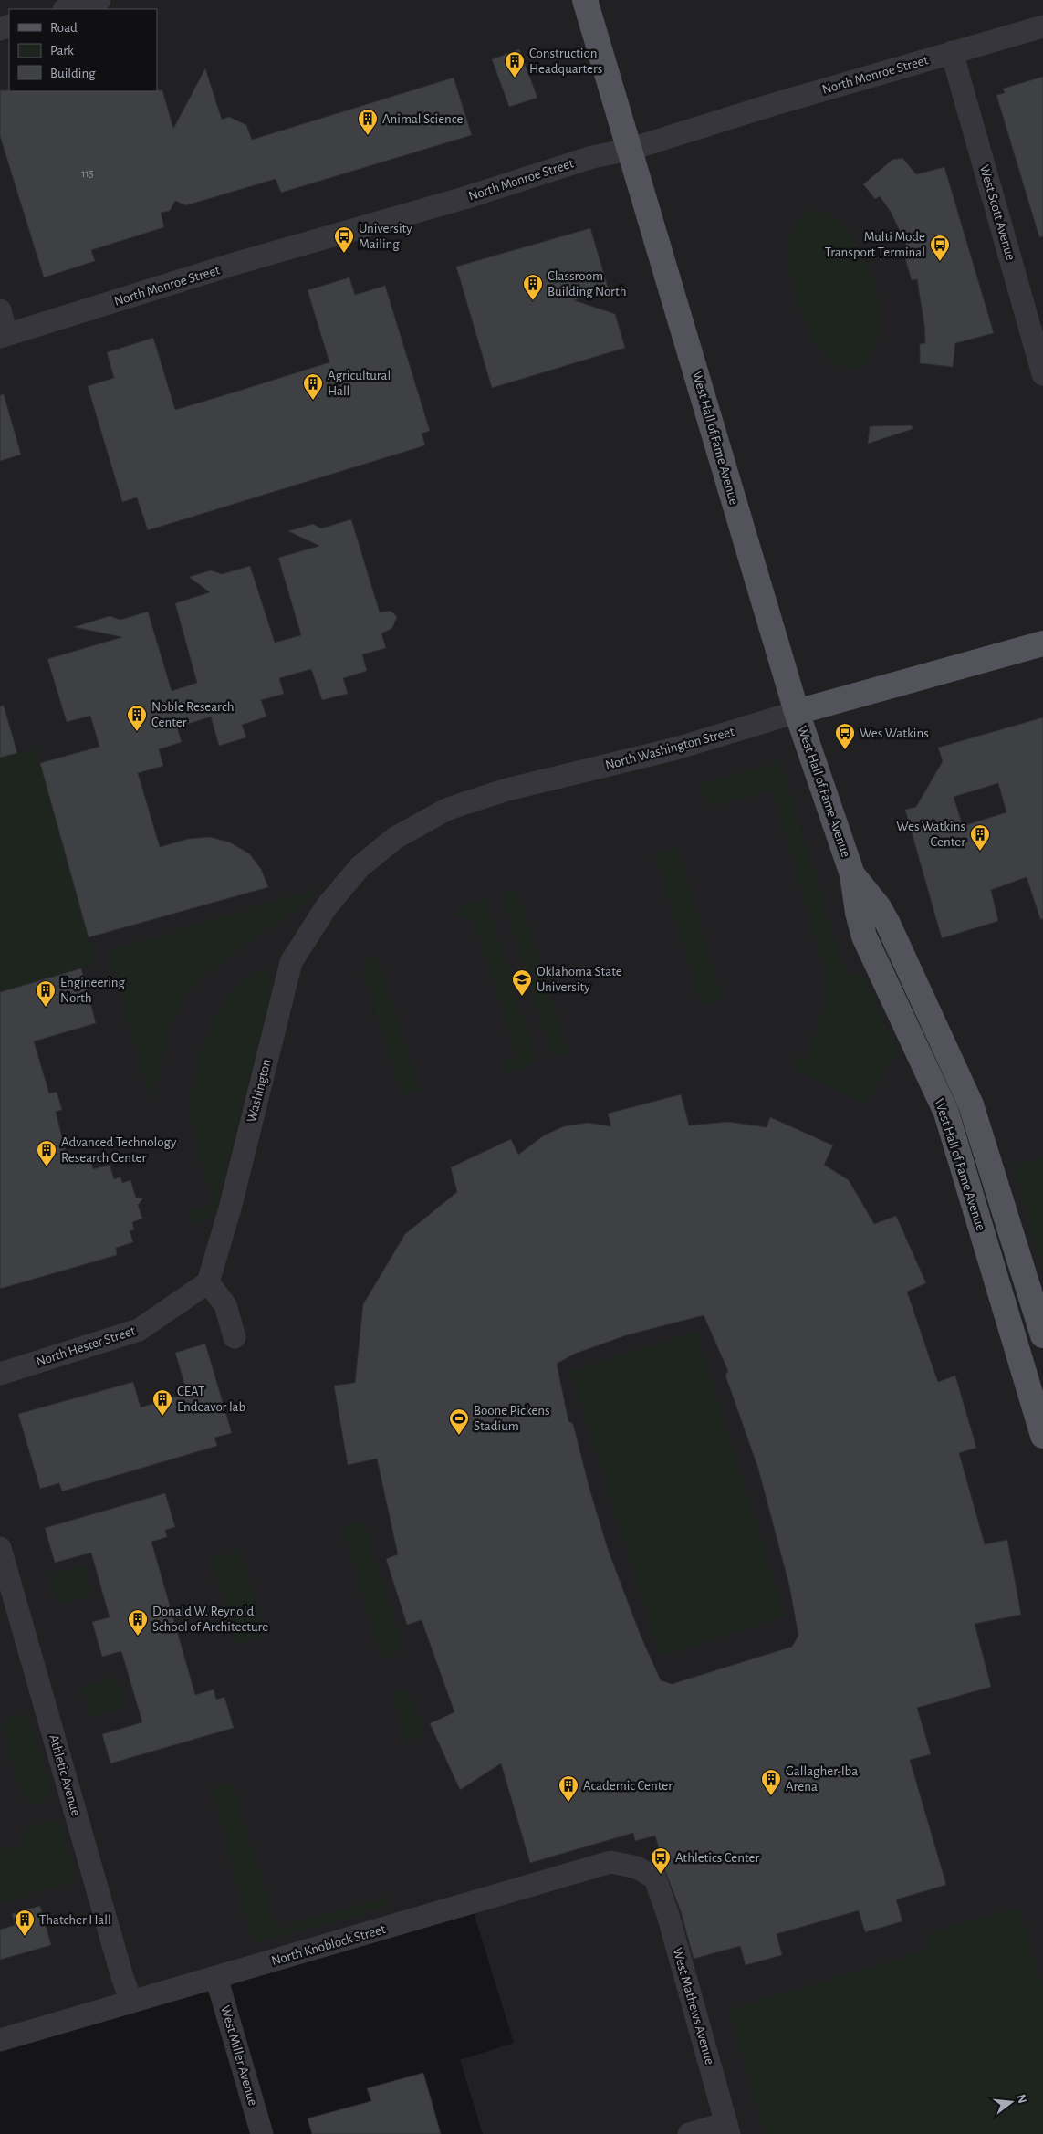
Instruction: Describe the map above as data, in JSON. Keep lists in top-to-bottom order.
{
  "streets": {
    "main road": ["West Hall of Fame Avenue", "North Washington Street"],
    "street": [
      "North Monroe Street",
      "West Scott Avenue",
      "Washington",
      "North Hester Street",
      "Athletic Avenue",
      "North Knoblock Street",
      "West Mathews Avenue",
      "West Miller Avenue"
    ]
  },
  "crossings": [
    ["North Monroe Street", "West Scott Avenue"],
    ["North Monroe Street", "West Hall of Fame Avenue"],
    ["West Hall of Fame Avenue", "North Washington Street"],
    ["North Washington Street", "Washington"],
    ["Washington", "North Hester Street"],
    ["Athletic Avenue", "North Knoblock Street"],
    ["North Knoblock Street", "West Mathews Avenue"],
    ["North Knoblock Street", "West Miller Avenue"]
  ],
  "places": {
    "building": [
      "Construction Headquarters",
      "Animal Science",
      "Classroom Building North",
      "Agricultural Hall",
      "Noble Research Center",
      "Wes Watkins Center",
      "Engineering North",
      "Advanced Technology Research Center",
      "CEAT Endeavor lab",
      "Donald W. Reynold School of Architecture",
      "Gallagher-Iba Arena",
      "Academic Center",
      "Thatcher Hall"
    ],
    "bus stop": [
      "University Mailing",
      "Multi Mode Transport Terminal",
      "Wes Watkins",
      "Athletics Center"
    ],
    "school or university": ["Oklahoma State University"],
    "sports": ["Boone Pickens Stadium"]
  },
  "house_numbers": ["115"],
  "legend": ["Road", "Park", "Building"],
  "north": "right"
}
